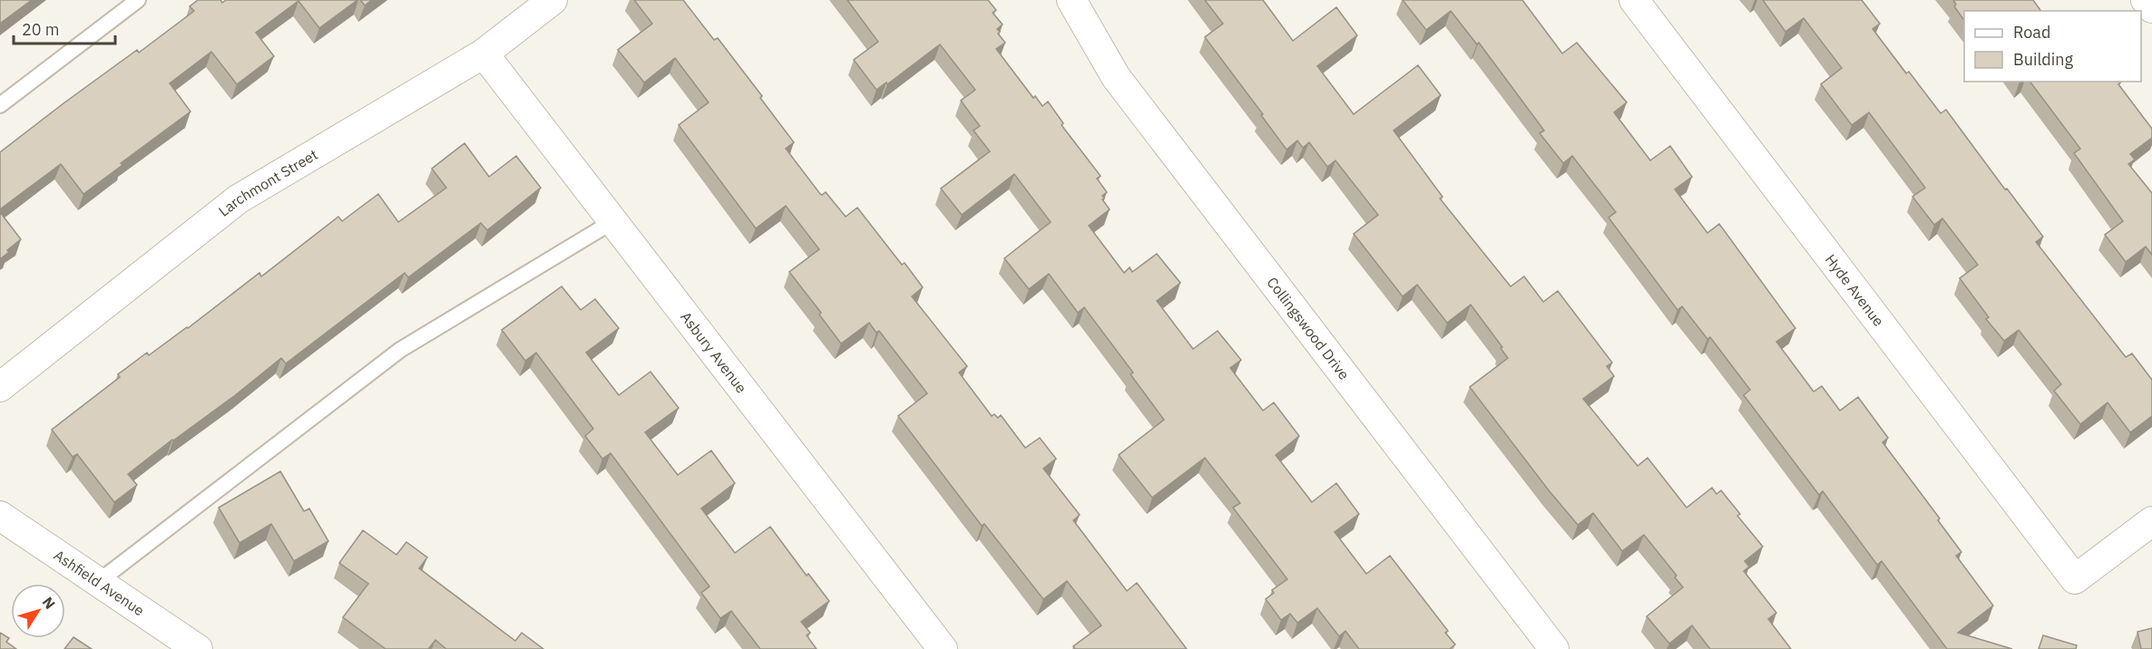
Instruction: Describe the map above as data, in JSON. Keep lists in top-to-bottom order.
{
  "streets": {
    "street": [
      "Larchmont Street",
      "Hyde Avenue",
      "Collingswood Drive",
      "Asbury Avenue",
      "Ashfield Avenue"
    ]
  },
  "crossings": [
    ["Larchmont Street", "Asbury Avenue"]
  ],
  "legend": ["Road", "Building"],
  "scale_bar": "20 m",
  "north": "top right"
}
